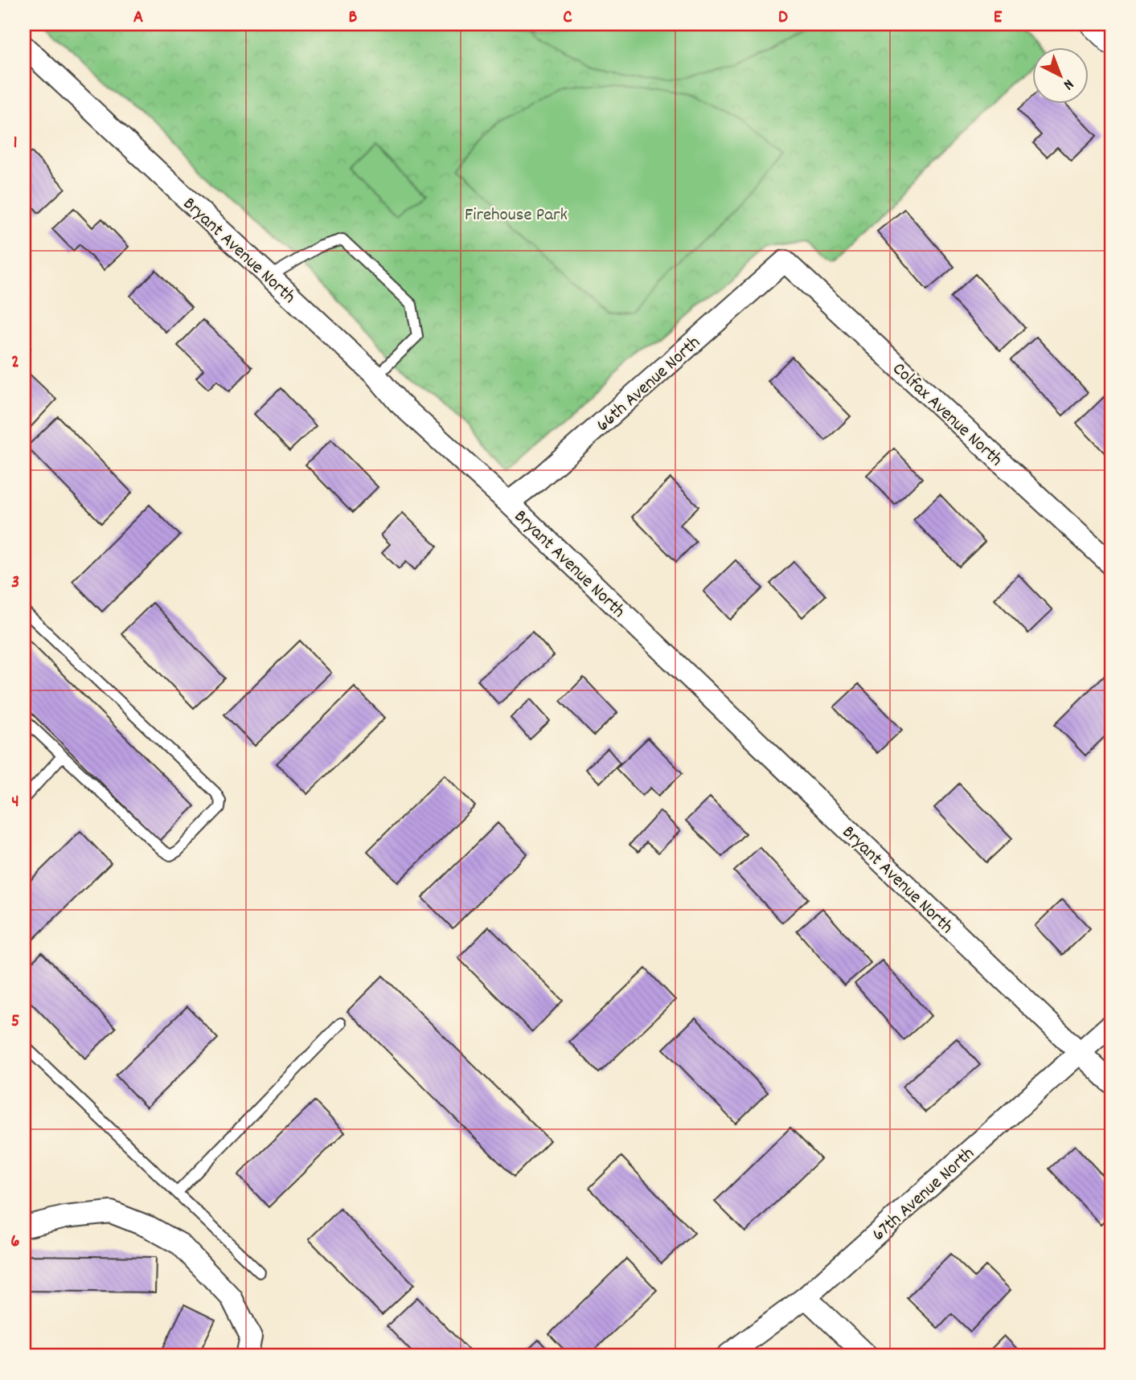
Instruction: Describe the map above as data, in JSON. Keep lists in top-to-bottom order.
{
  "streets": {
    "street": [
      "Bryant Avenue North",
      "66th Avenue North",
      "Colfax Avenue North",
      "67th Avenue North"
    ]
  },
  "crossings": [
    ["Bryant Avenue North", "66th Avenue North"],
    ["Bryant Avenue North", "67th Avenue North"],
    ["66th Avenue North", "Colfax Avenue North"]
  ],
  "parks": ["Firehouse Park"],
  "north": "bottom right",
  "grid": {
    "columns": [
      "A",
      "B",
      "C",
      "D",
      "E"
    ],
    "rows": [
      "1",
      "2",
      "3",
      "4",
      "5",
      "6"
    ]
  }
}
